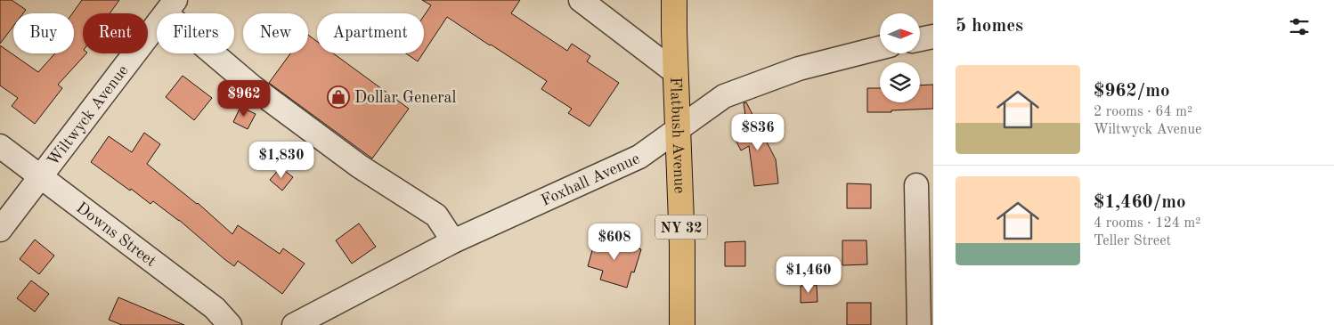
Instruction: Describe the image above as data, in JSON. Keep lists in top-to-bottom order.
{
  "streets": {
    "main road": ["Flatbush Avenue", "NY 32"],
    "street": ["Wiltwyck Avenue", "Foxhall Avenue", "Downs Street"]
  },
  "crossings": [
    ["Wiltwyck Avenue", "Downs Street"],
    ["Flatbush Avenue", "Foxhall Avenue"]
  ],
  "places": {
    "shop": ["Dollar General"]
  },
  "north": "right",
  "page": {
    "heading": "5 homes",
    "chip": [
      "Buy",
      "Rent",
      "Filters",
      "New",
      "Apartment"
    ],
    "list": [
      {
        "name": "$962/mo",
        "note": "2 rooms · 64 m² · Wiltwyck Avenue"
      },
      {
        "name": "$1,460/mo",
        "note": "4 rooms · 124 m² · Teller Street"
      }
    ],
    "price": [
      "$962",
      "$836",
      "$1,830",
      "$608",
      "$1,460"
    ]
  }
}
